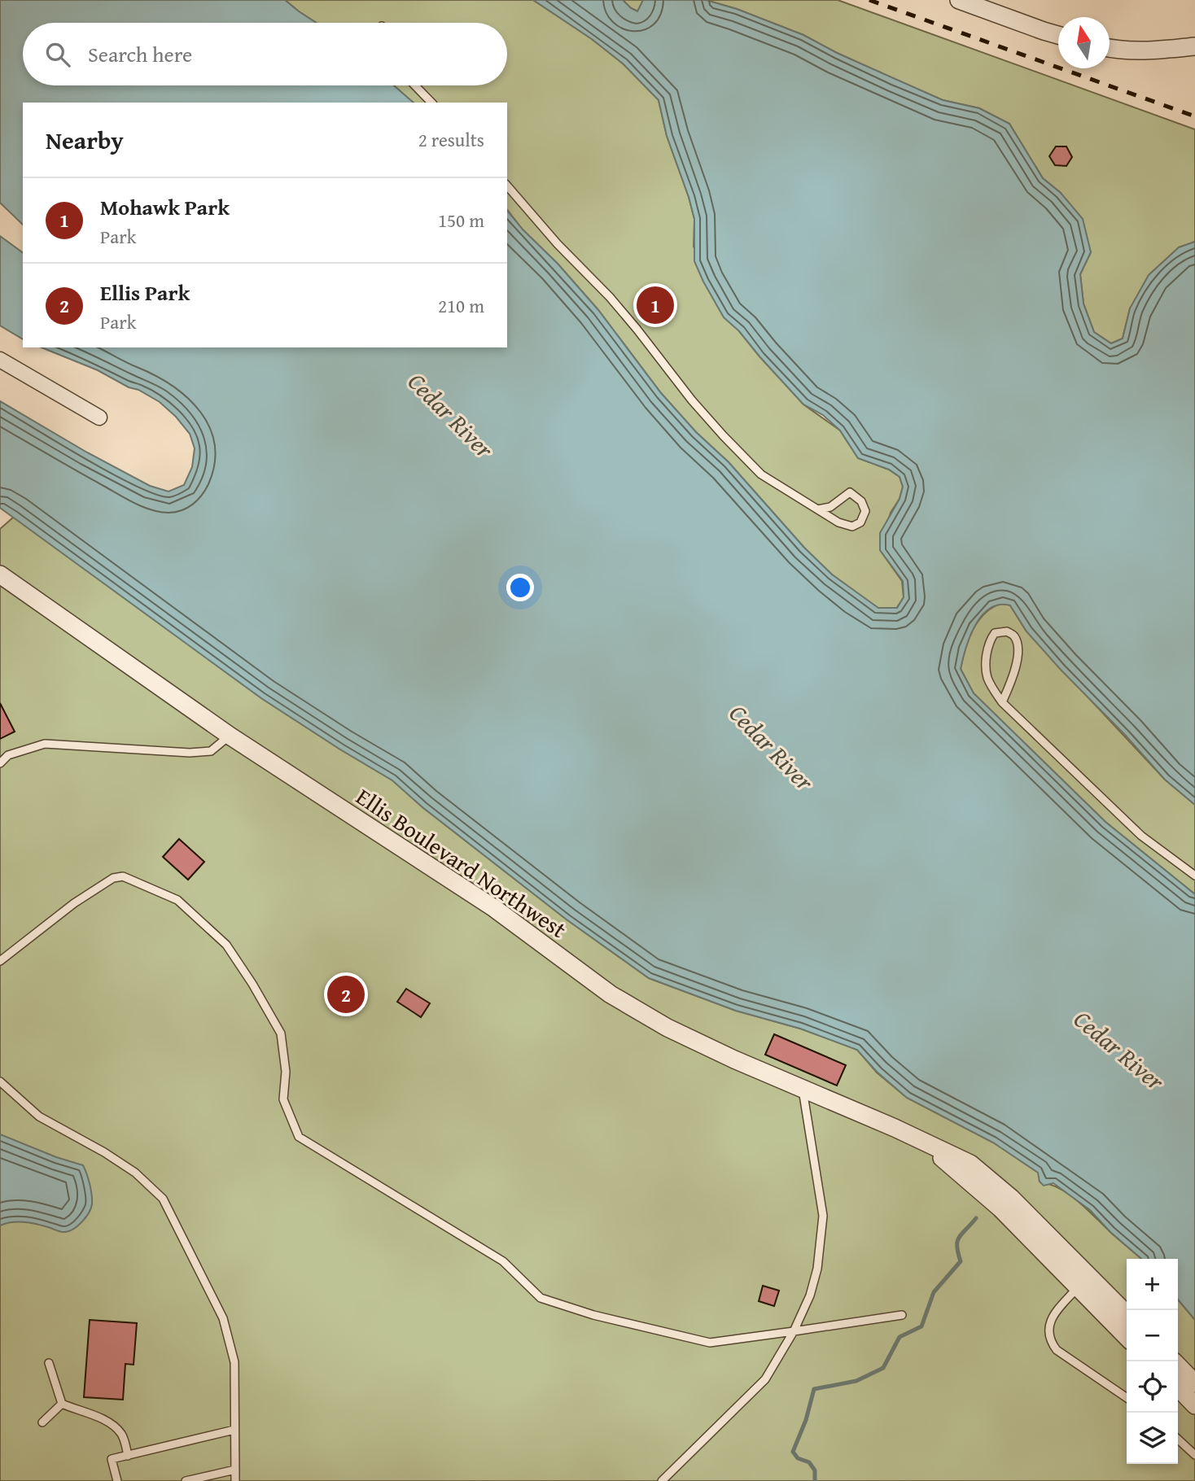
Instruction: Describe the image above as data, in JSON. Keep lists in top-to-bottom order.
{
  "streets": {
    "street": ["Ellis Boulevard Northwest"]
  },
  "water": ["Cedar River"],
  "north": "top",
  "page": {
    "search": "Search here",
    "heading": ["Nearby", "2 results"],
    "list": [
      {
        "mark": "1",
        "name": "Mohawk Park",
        "note": "Park",
        "value": "150 m"
      },
      {
        "mark": "2",
        "name": "Ellis Park",
        "note": "Park",
        "value": "210 m"
      }
    ],
    "pins": ["1", "2"],
    "map_buttons": ["+", "−"]
  }
}
